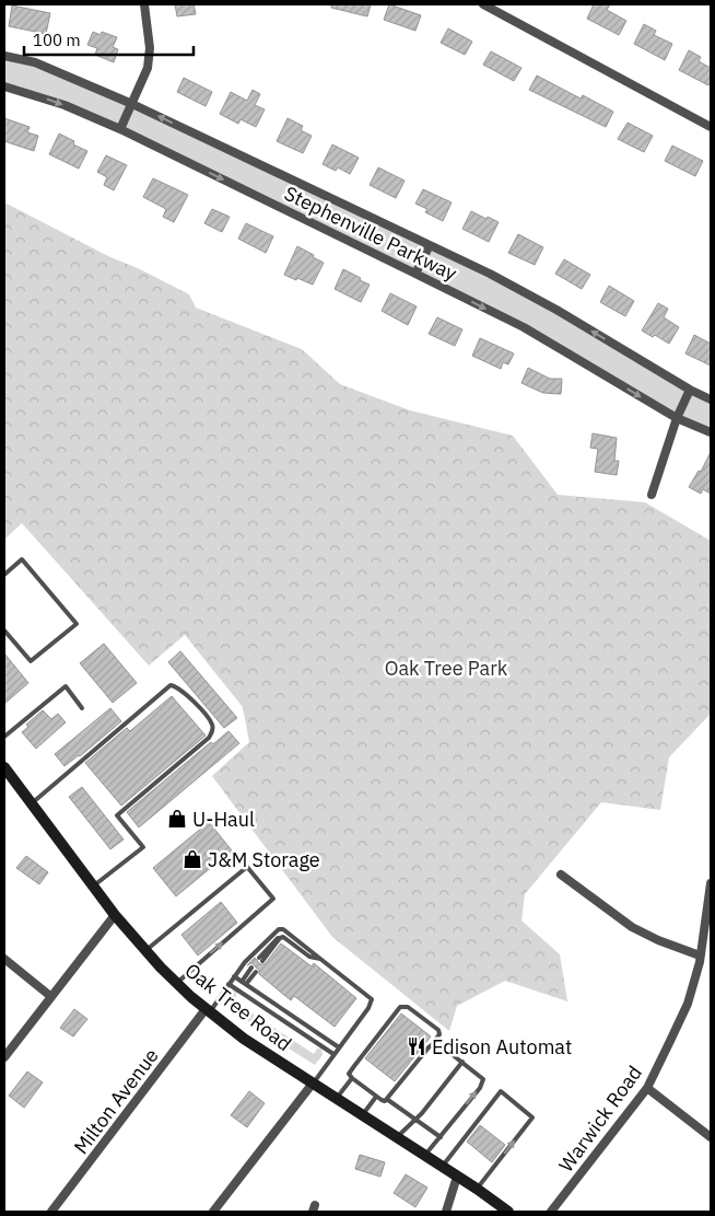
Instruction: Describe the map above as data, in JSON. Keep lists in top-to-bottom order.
{
  "streets": {
    "main road": ["Oak Tree Road"],
    "street": ["Stephenville Parkway", "Milton Avenue", "Warwick Road"]
  },
  "crossings": [
    ["Oak Tree Road", "Milton Avenue"]
  ],
  "parks": ["Oak Tree Park"],
  "places": {
    "shop": ["U-Haul", "J&M Storage"],
    "restaurant": ["Edison Automat"]
  },
  "scale_bar": "100 m"
}
